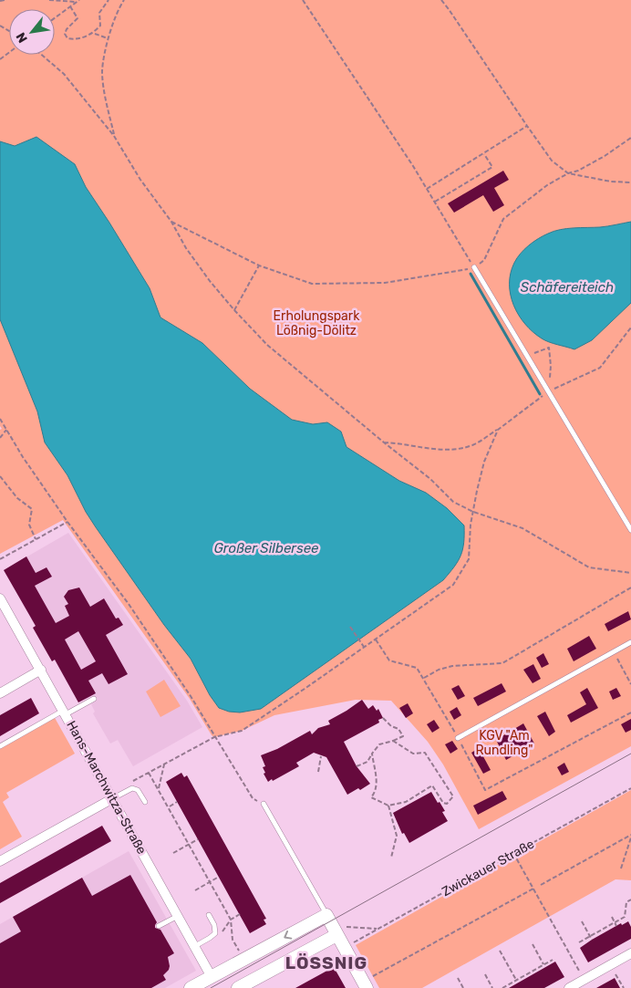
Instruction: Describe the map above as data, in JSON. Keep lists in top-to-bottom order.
{
  "streets": {
    "street": ["Hans-Marchwitza-Straße"],
    "path": ["Zwickauer Straße"]
  },
  "districts": ["LÖSSNIG"],
  "water": ["Schäfereiteich", "Großer Silbersee"],
  "parks": ["Erholungspark Lößnig-Dölitz", "KGV \"Am Rundling\""],
  "north": "bottom left"
}
